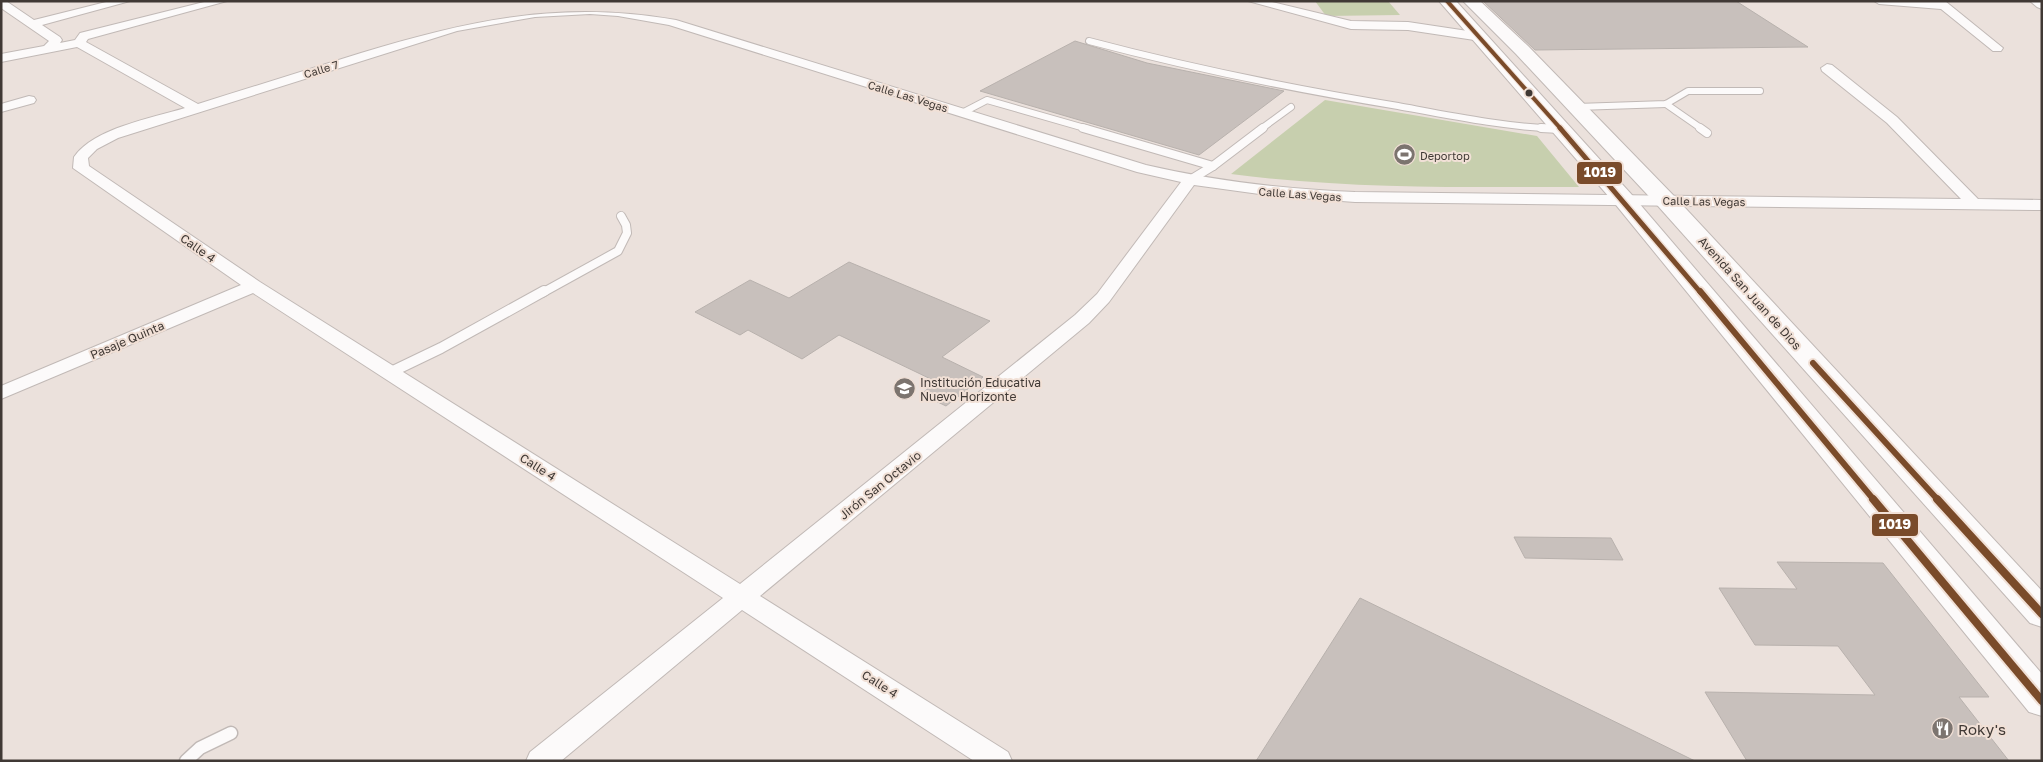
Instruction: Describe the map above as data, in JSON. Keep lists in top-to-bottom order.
{
  "streets": {
    "main road": ["Avenida San Juan de Dios"],
    "street": [
      "Calle 7",
      "Calle Las Vegas",
      "Calle 4",
      "Pasaje Quinta",
      "Jirón San Octavio"
    ]
  },
  "crossings": [
    ["Calle 7", "Calle Las Vegas"],
    ["Calle 7", "Calle 4"],
    ["Calle Las Vegas", "Avenida San Juan de Dios"],
    ["Calle Las Vegas", "Jirón San Octavio"],
    ["Calle 4", "Pasaje Quinta"],
    ["Calle 4", "Jirón San Octavio"]
  ],
  "places": {
    "sports": ["Deportop"],
    "school or university": ["Institución Educativa Nuevo Horizonte"],
    "restaurant": ["Roky's"]
  },
  "lines": ["transit line 1019"]
}
